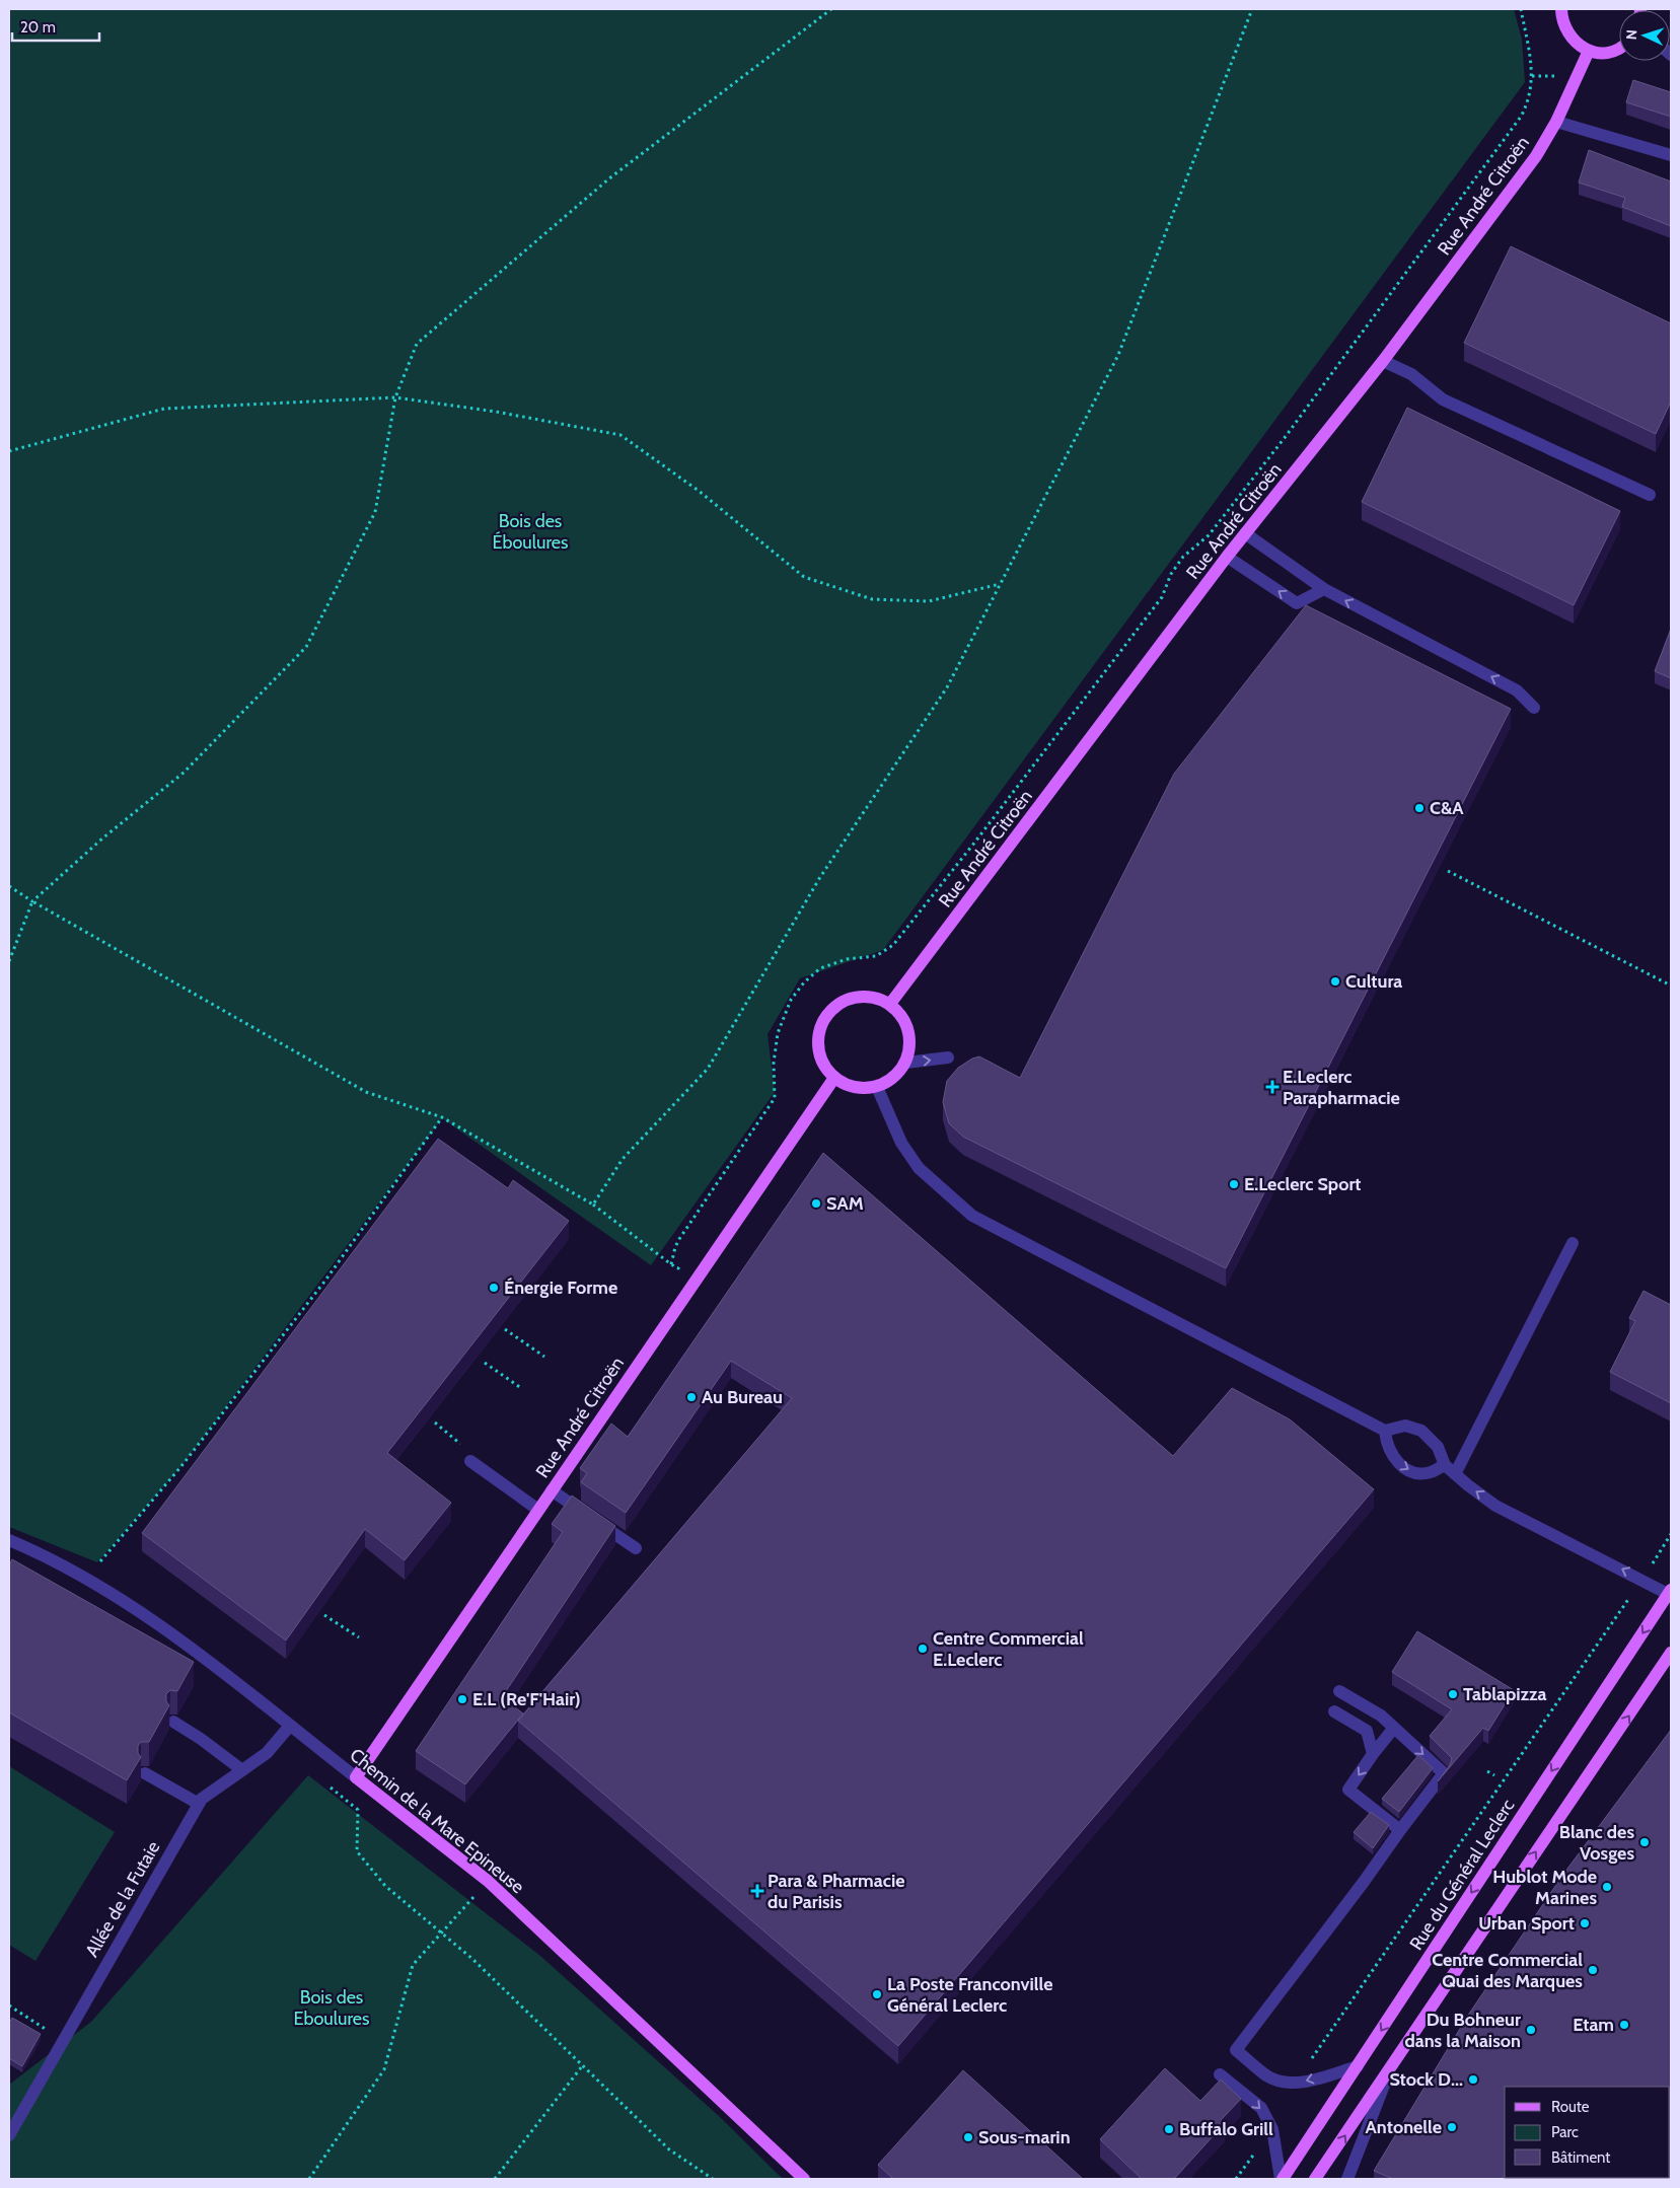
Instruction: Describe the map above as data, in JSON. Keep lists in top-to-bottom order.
{
  "streets": {
    "main road": ["Rue André Citroën", "Chemin de la Mare Epineuse", "Rue du Général Leclerc"],
    "street": ["Allée de la Futaie"]
  },
  "crossings": [
    ["Rue André Citroën", "Chemin de la Mare Epineuse"],
    ["Chemin de la Mare Epineuse", "Allée de la Futaie"]
  ],
  "parks": ["Bois des Éboulures", "Bois des Eboulures"],
  "places": {
    "other": [
      "C&A",
      "Cultura",
      "E.Leclerc Sport",
      "SAM",
      "Énergie Forme",
      "Au Bureau",
      "Centre Commercial E.Leclerc",
      "Tablapizza",
      "E.L (Re'F'Hair)",
      "Blanc des Vosges",
      "Hublot Mode Marines",
      "Urban Sport",
      "Centre Commercial Quai des Marques",
      "La Poste Franconville Général Leclerc",
      "Etam",
      "Du Bohneur dans la Maison",
      "Stock D...",
      "Antonelle",
      "Buffalo Grill",
      "Sous-marin"
    ],
    "health": ["E.Leclerc Parapharmacie", "Para & Pharmacie du Parisis"]
  },
  "legend": ["Route", "Parc", "Bâtiment"],
  "scale_bar": "20 m",
  "north": "left"
}
